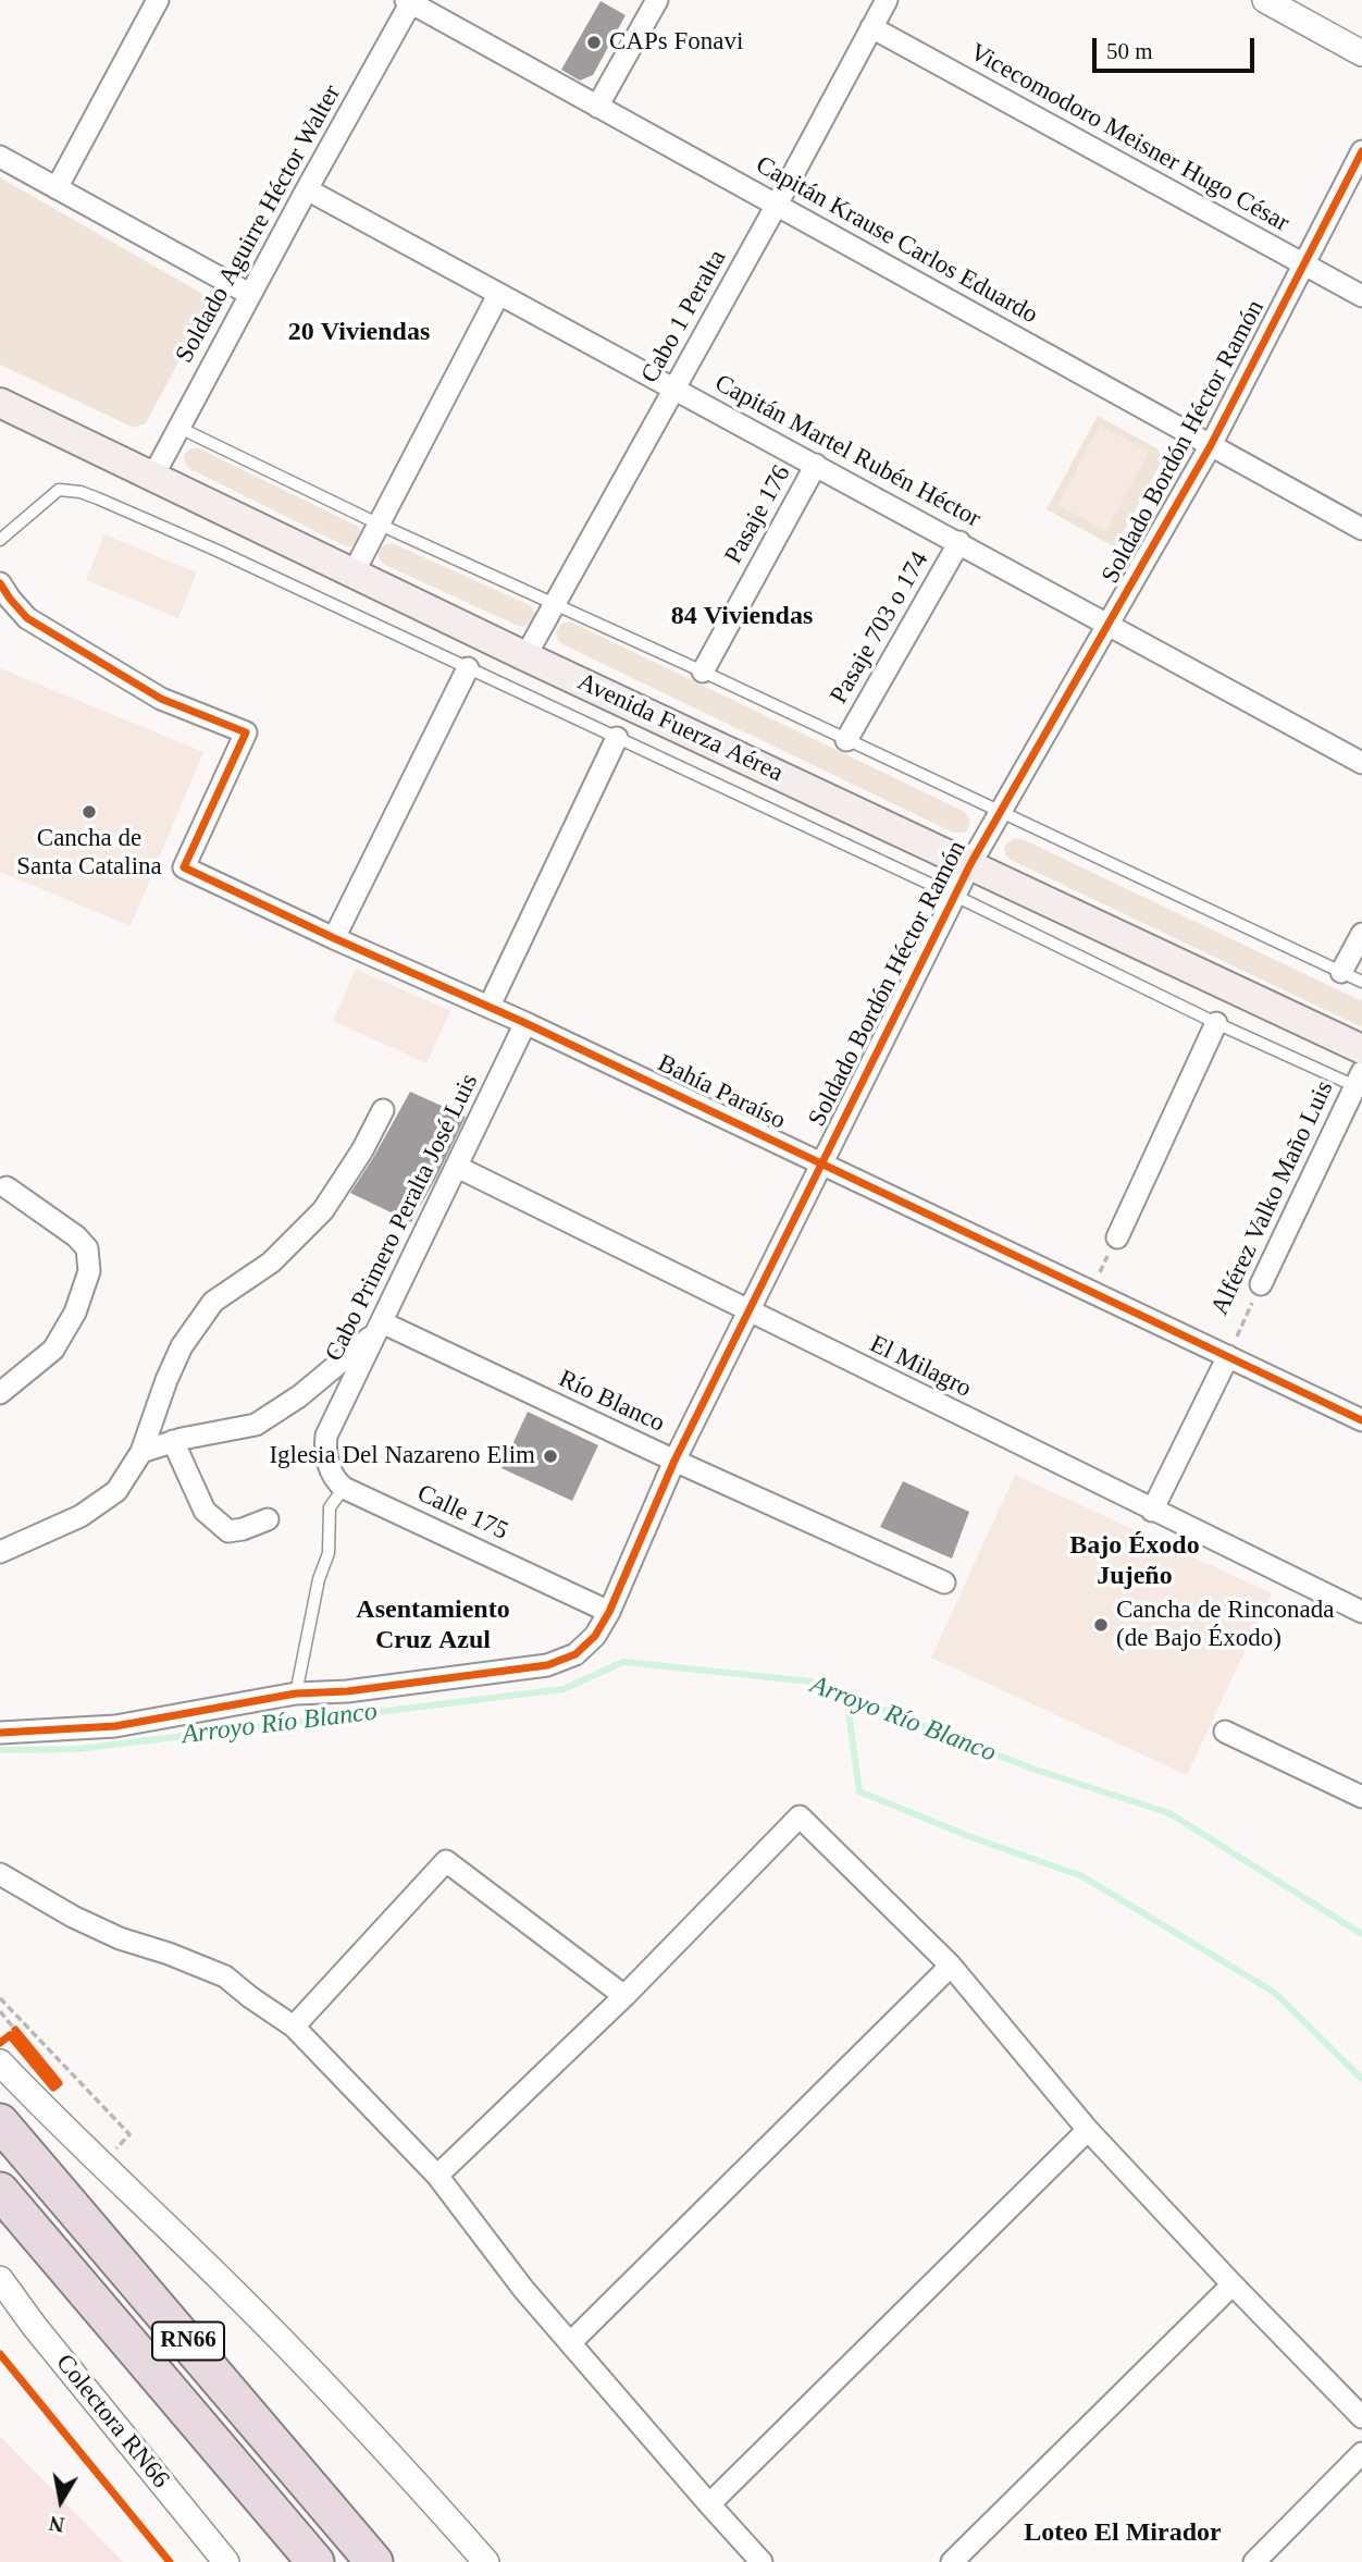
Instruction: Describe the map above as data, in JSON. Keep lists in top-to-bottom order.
{
  "streets": {
    "highway": ["RN66"],
    "main road": ["Avenida Fuerza Aérea"],
    "street": [
      "Vicecomodoro Meisner Hugo César",
      "Soldado Aguirre Héctor Walter",
      "Capitán Krause Carlos Eduardo",
      "Cabo 1 Peralta",
      "Soldado Bordón Héctor Ramón",
      "Capitán Martel Rubén Héctor",
      "Pasaje 176",
      "Pasaje 703 o 174",
      "Bahía Paraíso",
      "Alférez Valko Maño Luis",
      "Cabo Primero Peralta José Luis",
      "El Milagro",
      "Río Blanco",
      "Calle 175",
      "Colectora RN66"
    ]
  },
  "crossings": [
    ["Vicecomodoro Meisner Hugo César", "Cabo 1 Peralta"],
    ["Vicecomodoro Meisner Hugo César", "Soldado Bordón Héctor Ramón"],
    ["Soldado Aguirre Héctor Walter", "Capitán Krause Carlos Eduardo"],
    ["Soldado Aguirre Héctor Walter", "Capitán Martel Rubén Héctor"],
    ["Soldado Aguirre Héctor Walter", "Avenida Fuerza Aérea"],
    ["Capitán Krause Carlos Eduardo", "Cabo 1 Peralta"],
    ["Capitán Krause Carlos Eduardo", "Soldado Bordón Héctor Ramón"],
    ["Cabo 1 Peralta", "Capitán Martel Rubén Héctor"],
    ["Cabo 1 Peralta", "Avenida Fuerza Aérea"],
    ["Soldado Bordón Héctor Ramón", "Capitán Martel Rubén Héctor"],
    ["Soldado Bordón Héctor Ramón", "Avenida Fuerza Aérea"],
    ["Soldado Bordón Héctor Ramón", "Bahía Paraíso"],
    ["Soldado Bordón Héctor Ramón", "El Milagro"],
    ["Soldado Bordón Héctor Ramón", "Río Blanco"],
    ["Soldado Bordón Héctor Ramón", "Calle 175"],
    ["Capitán Martel Rubén Héctor", "Pasaje 176"],
    ["Capitán Martel Rubén Héctor", "Pasaje 703 o 174"],
    ["Bahía Paraíso", "Alférez Valko Maño Luis"],
    ["Bahía Paraíso", "Cabo Primero Peralta José Luis"],
    ["Alférez Valko Maño Luis", "El Milagro"],
    ["Cabo Primero Peralta José Luis", "El Milagro"],
    ["Cabo Primero Peralta José Luis", "Río Blanco"],
    ["Cabo Primero Peralta José Luis", "Calle 175"]
  ],
  "districts": [
    "20 Viviendas",
    "84 Viviendas",
    "Bajo Éxodo Jujeño",
    "Asentamiento Cruz Azul",
    "Loteo El Mirador"
  ],
  "water": ["Arroyo Río Blanco"],
  "places": [
    "CAPs Fonavi",
    "Cancha de Santa Catalina",
    "Iglesia Del Nazareno Elim",
    "Cancha de Rinconada (de Bajo Éxodo)"
  ],
  "scale_bar": "50 m",
  "north": "bottom"
}
